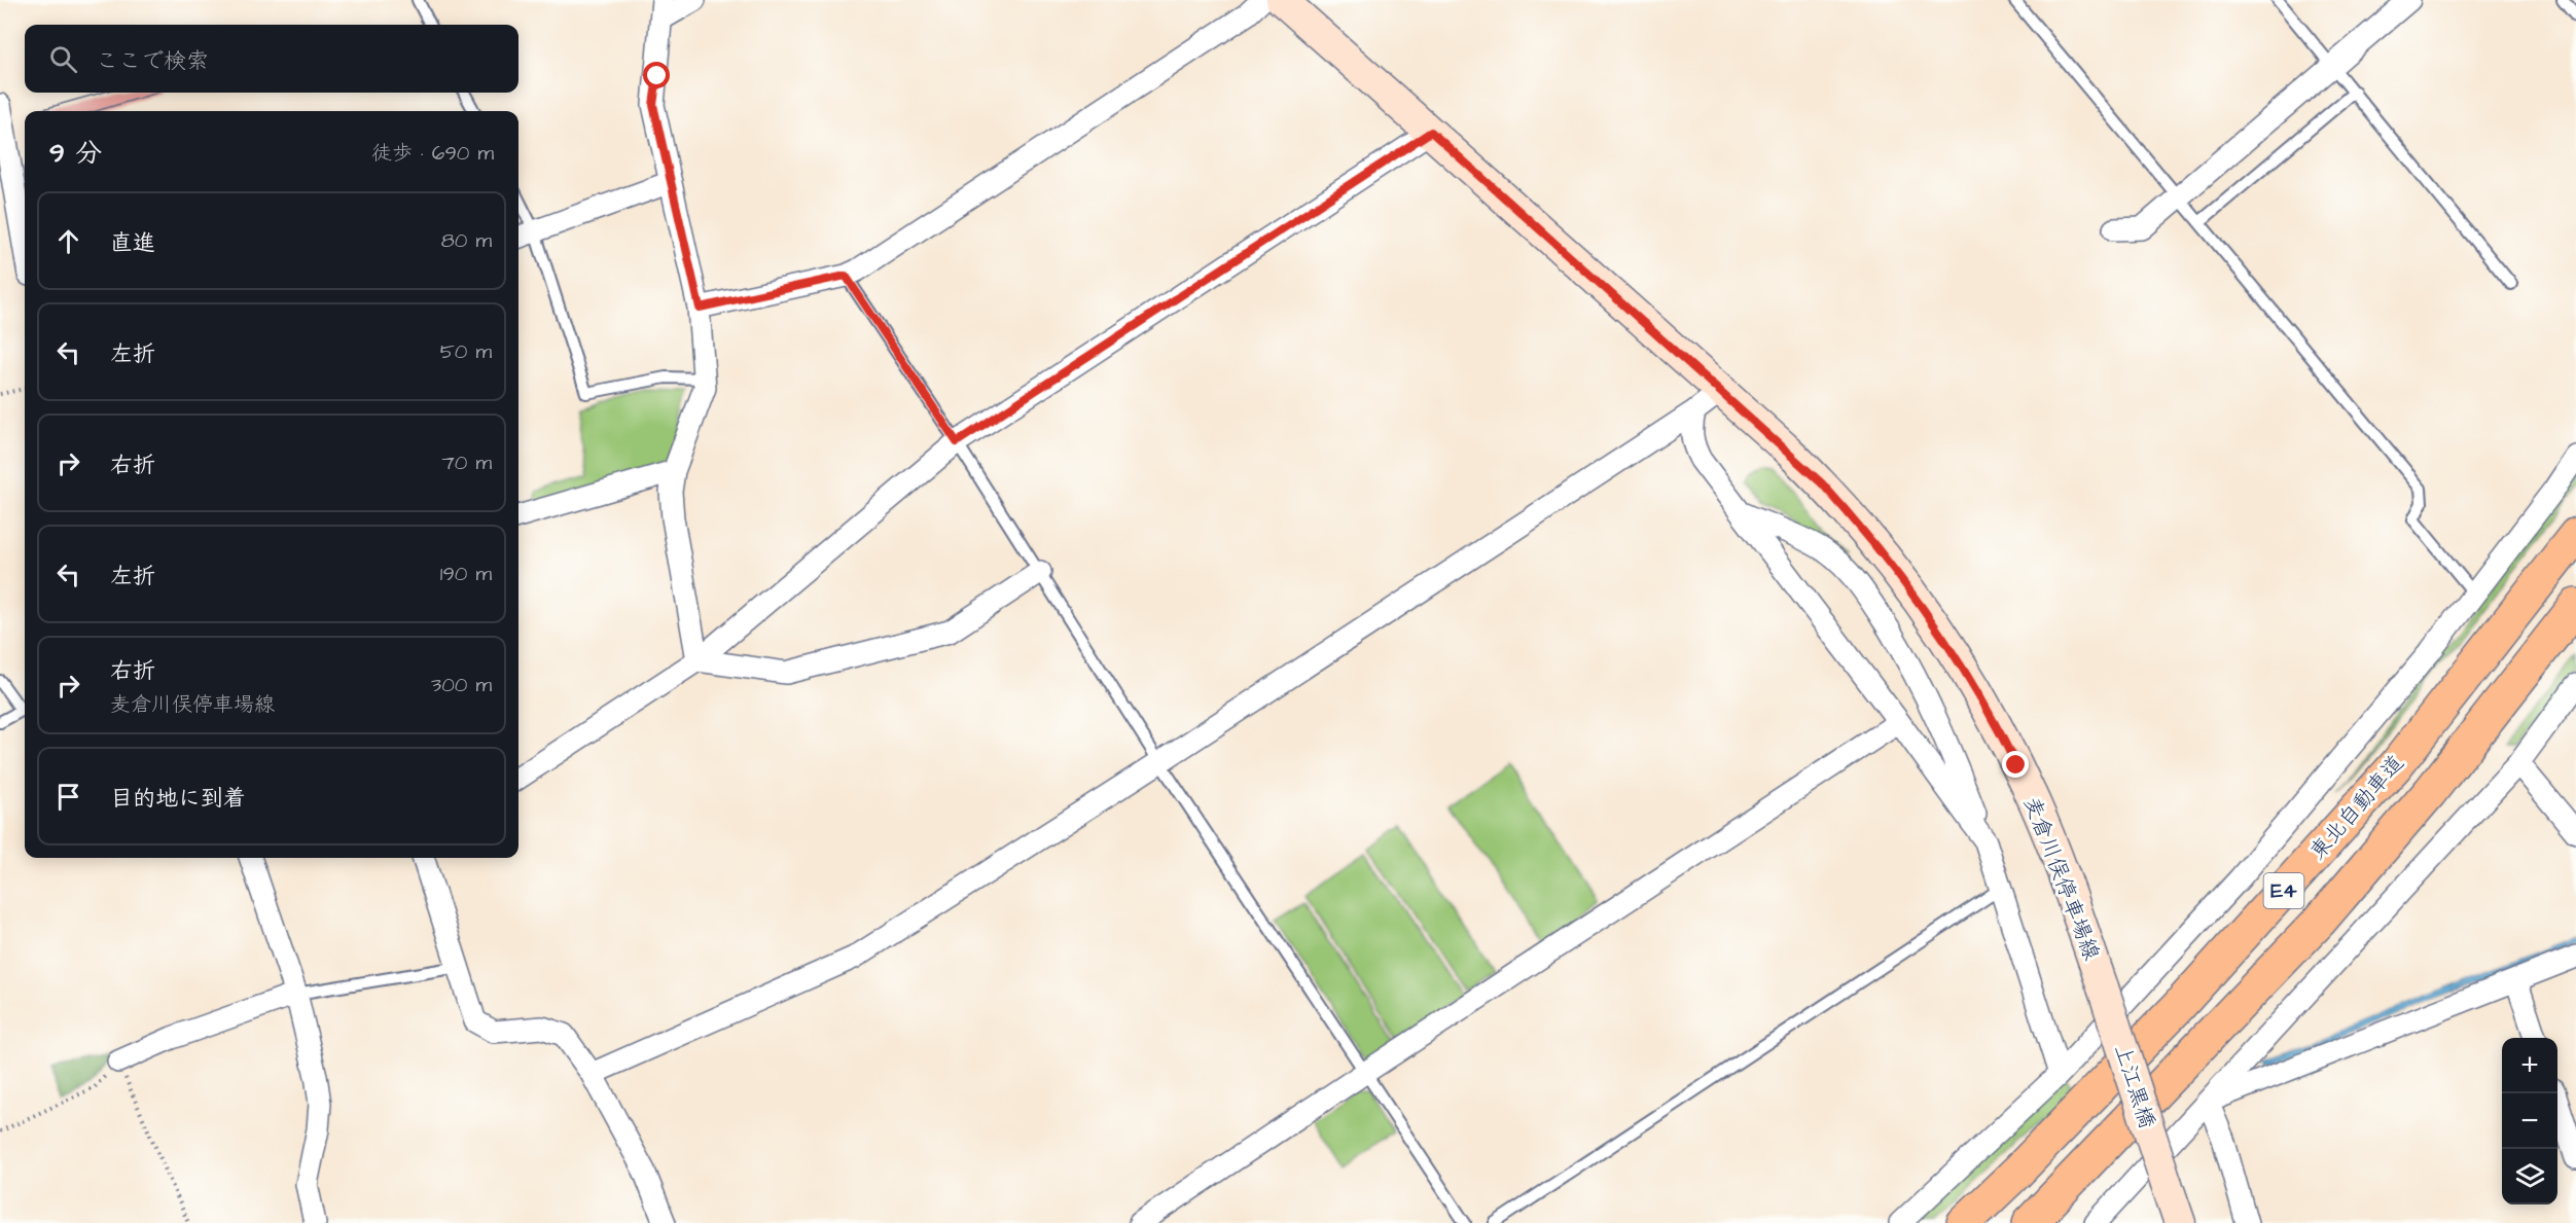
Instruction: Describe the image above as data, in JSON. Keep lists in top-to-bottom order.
{
  "streets": {
    "highway": ["東北自動車道", "E4"],
    "main road": ["麦倉川俣停車場線", "上江黒橋"]
  },
  "crossings": [
    ["麦倉川俣停車場線", "上江黒橋"]
  ],
  "page": {
    "search": "ここで検索",
    "heading": ["9 分", "徒歩 · 690 m"],
    "list": [
      ["直進", "80 m"],
      ["左折", "50 m"],
      ["右折", "70 m"],
      ["左折", "190 m"],
      ["右折", "麦倉川俣停車場線", "300 m"],
      "目的地に到着"
    ],
    "map_buttons": ["+", "−"]
  }
}
